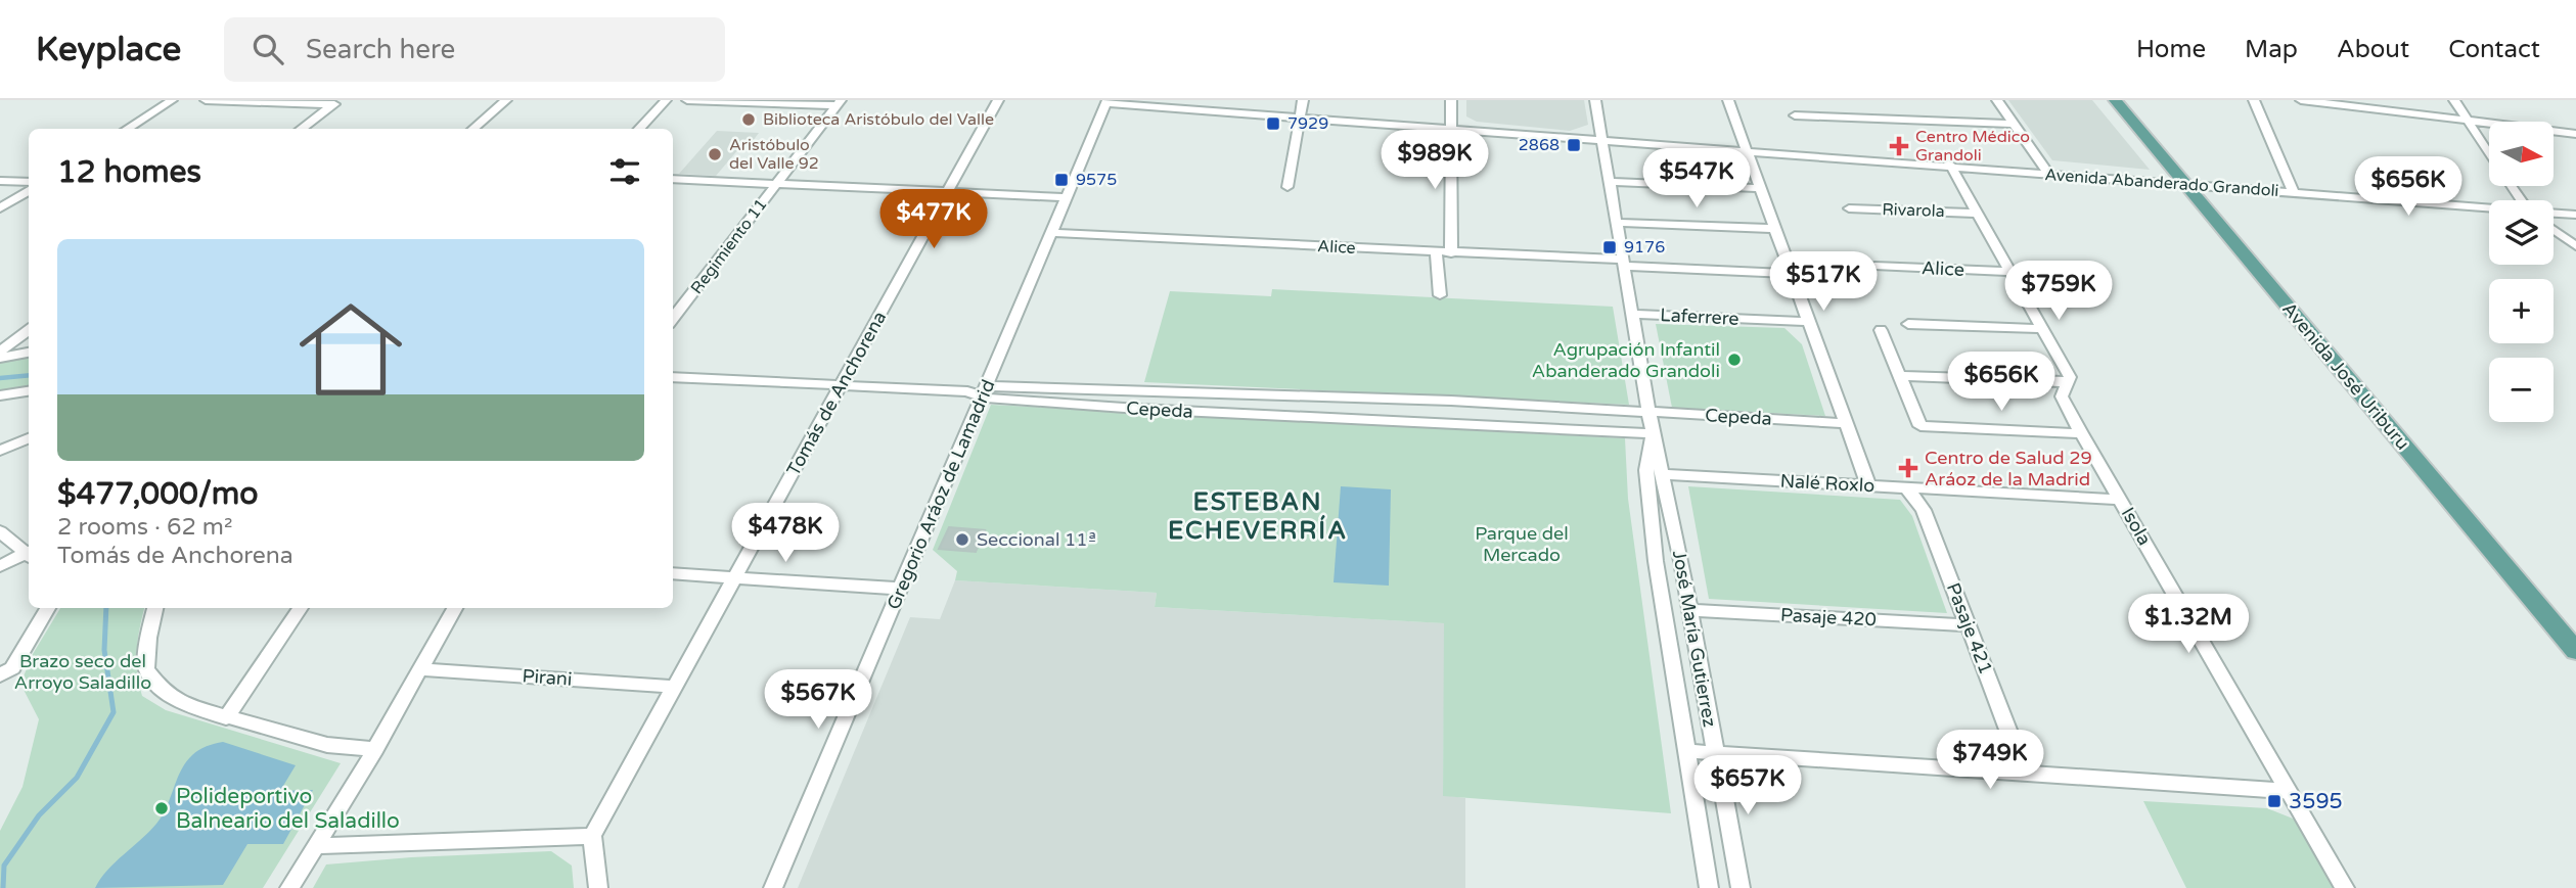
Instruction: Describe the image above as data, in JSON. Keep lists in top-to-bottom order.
{
  "streets": {
    "main road": ["Avenida José Uriburu"],
    "street": [
      "Avenida Abanderado Grandoli",
      "Rivarola",
      "Regimiento 11",
      "Alice",
      "Laferrere",
      "Tomás de Anchorena",
      "Cepeda",
      "Nalé Roxlo",
      "Gregorio Aráoz de Lamadrid",
      "Isola",
      "Pasaje 420",
      "Pasaje 421",
      "José María Gutierrez",
      "Pirani"
    ]
  },
  "crossings": [
    ["Avenida Abanderado Grandoli", "Avenida José Uriburu"],
    ["Avenida Abanderado Grandoli", "Gregorio Aráoz de Lamadrid"],
    ["Avenida Abanderado Grandoli", "Isola"],
    ["Avenida Abanderado Grandoli", "José María Gutierrez"],
    ["Rivarola", "Isola"],
    ["Alice", "Gregorio Aráoz de Lamadrid"],
    ["Alice", "Isola"],
    ["Alice", "José María Gutierrez"],
    ["Laferrere", "José María Gutierrez"],
    ["Tomás de Anchorena", "Cepeda"],
    ["Tomás de Anchorena", "Pirani"],
    ["Cepeda", "Gregorio Aráoz de Lamadrid"],
    ["Cepeda", "José María Gutierrez"],
    ["Nalé Roxlo", "Isola"],
    ["Nalé Roxlo", "Pasaje 421"],
    ["Nalé Roxlo", "José María Gutierrez"],
    ["Pasaje 420", "Pasaje 421"],
    ["Pasaje 420", "José María Gutierrez"]
  ],
  "districts": ["ESTEBAN ECHEVERRÍA"],
  "parks": ["Parque del Mercado", "Brazo seco del Arroyo Saladillo"],
  "places": {
    "other": [
      "Biblioteca Aristóbulo del Valle",
      "Aristóbulo del Valle 92",
      "Agrupación Infantil Abanderado Grandoli",
      "Seccional 11ª",
      "Polideportivo Balneario del Saladillo"
    ],
    "transit": [
      "7929",
      "2868",
      "9575",
      "9176",
      "3595"
    ],
    "health": ["Centro Médico Grandoli", "Centro de Salud 29 Aráoz de la Madrid"]
  },
  "north": "right",
  "page": {
    "header": "Keyplace",
    "search": "Search here",
    "nav": [
      "Home",
      "Map",
      "About",
      "Contact"
    ],
    "map_buttons": ["+", "−"],
    "heading": "12 homes",
    "price": [
      "$989K",
      "$547K",
      "$656K",
      "$477K",
      "$517K",
      "$759K",
      "$656K",
      "$478K",
      "$1.32M",
      "$567K",
      "$749K",
      "$657K"
    ],
    "list": [
      {
        "name": "$477,000/mo",
        "note": "2 rooms · 62 m² · Tomás de Anchorena"
      }
    ]
  }
}
